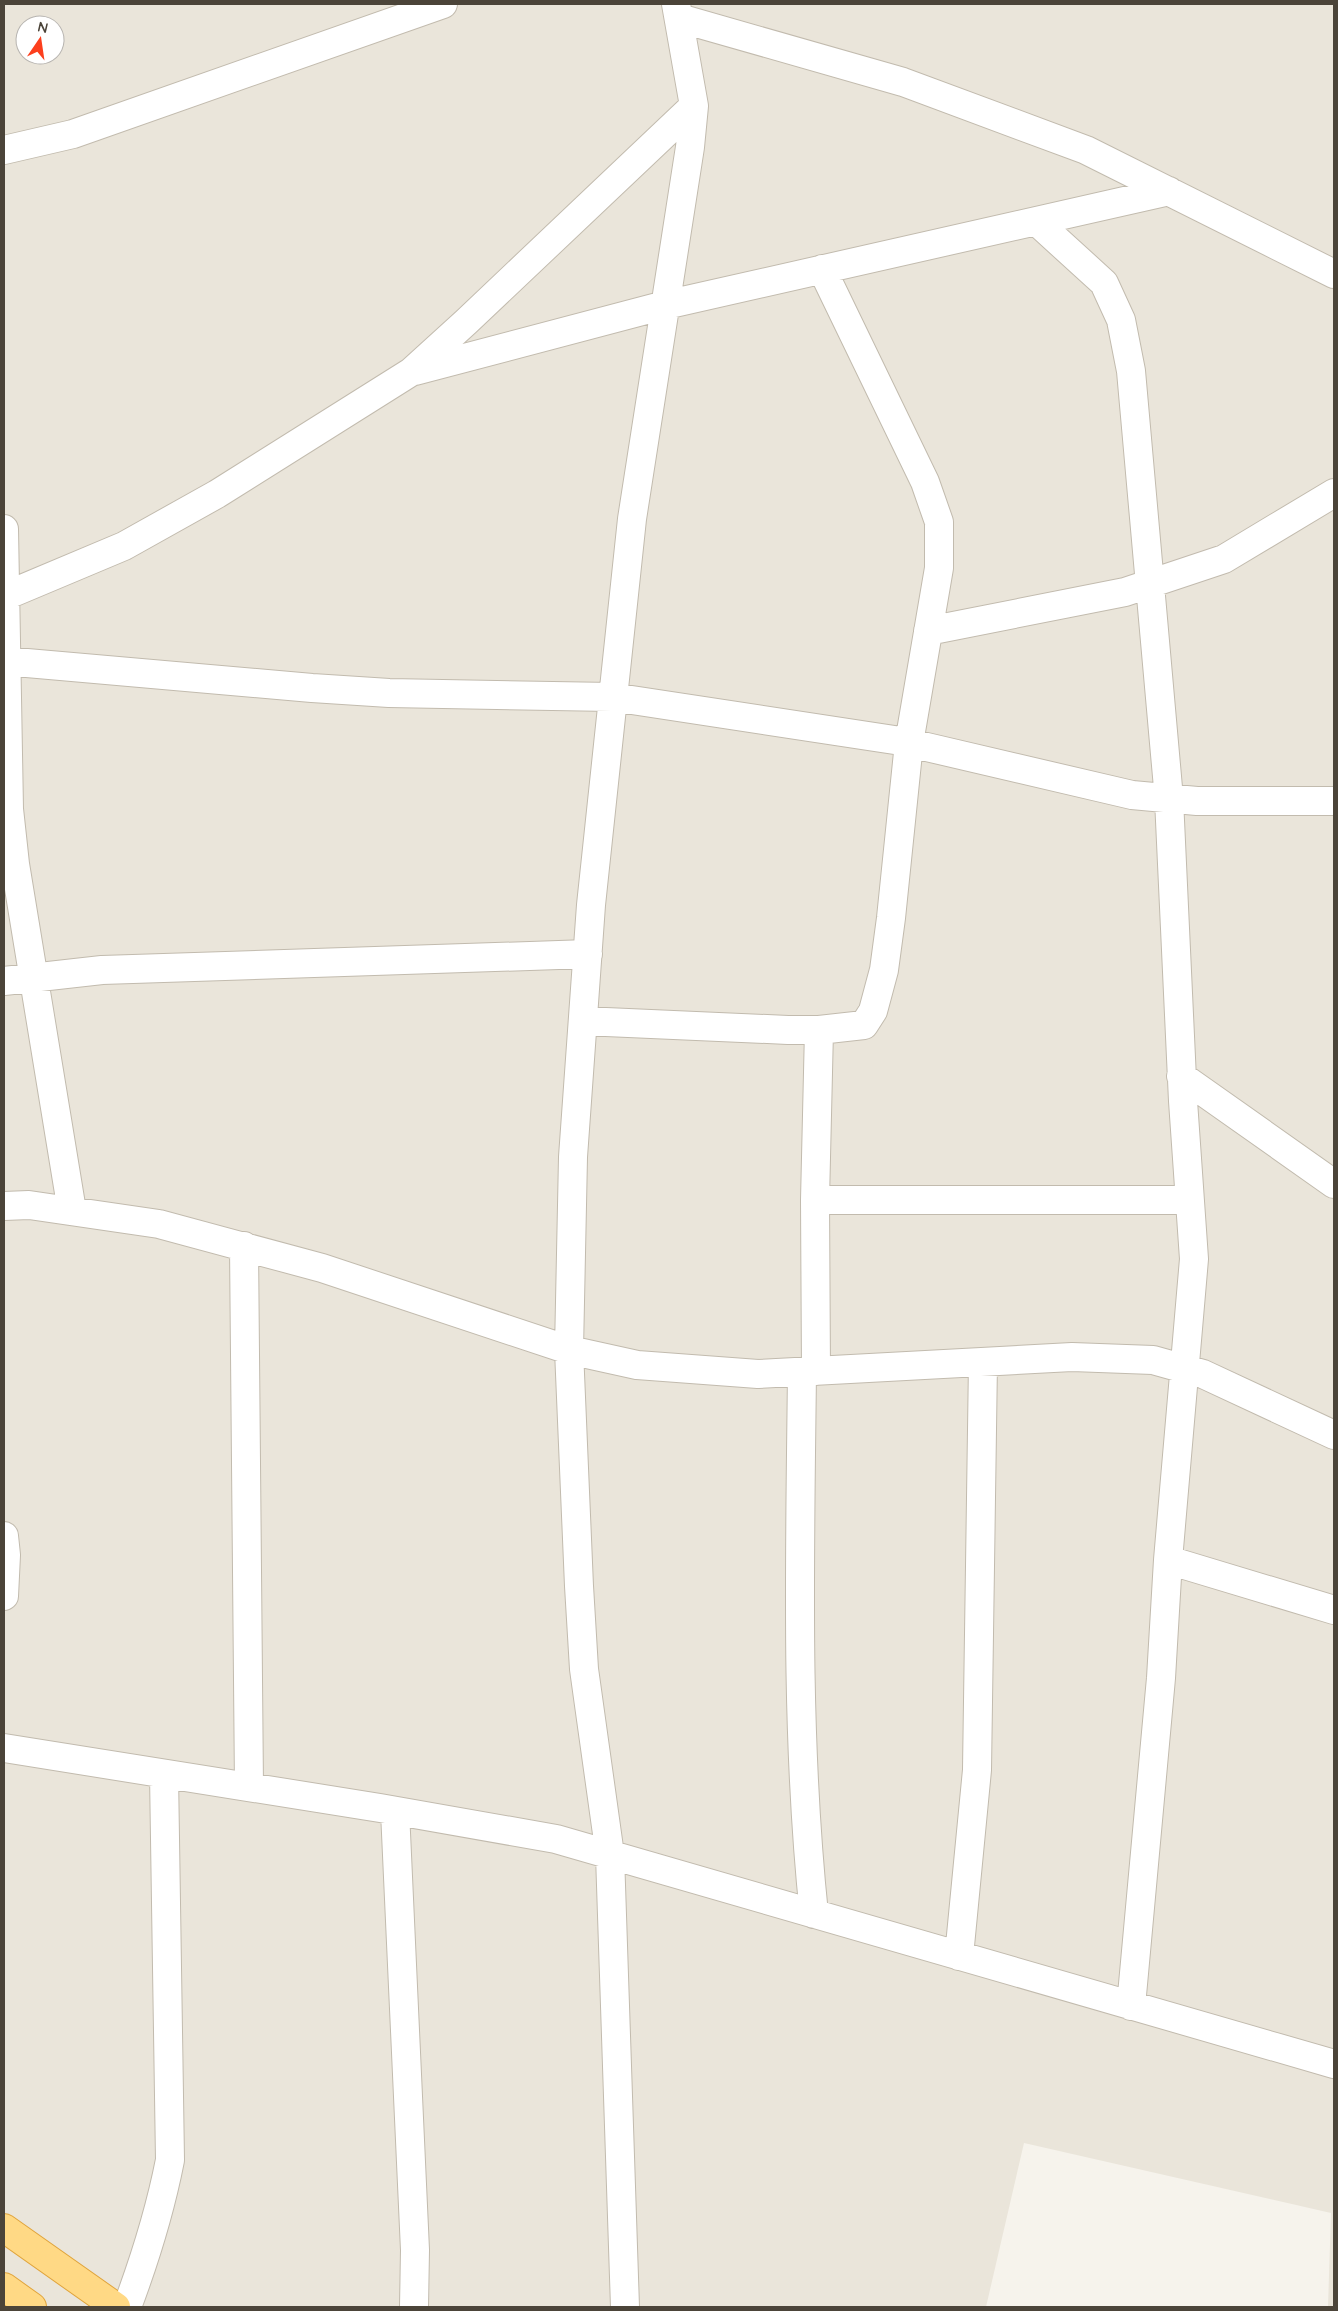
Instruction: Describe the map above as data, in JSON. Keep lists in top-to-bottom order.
{
  "north": "top"
}
